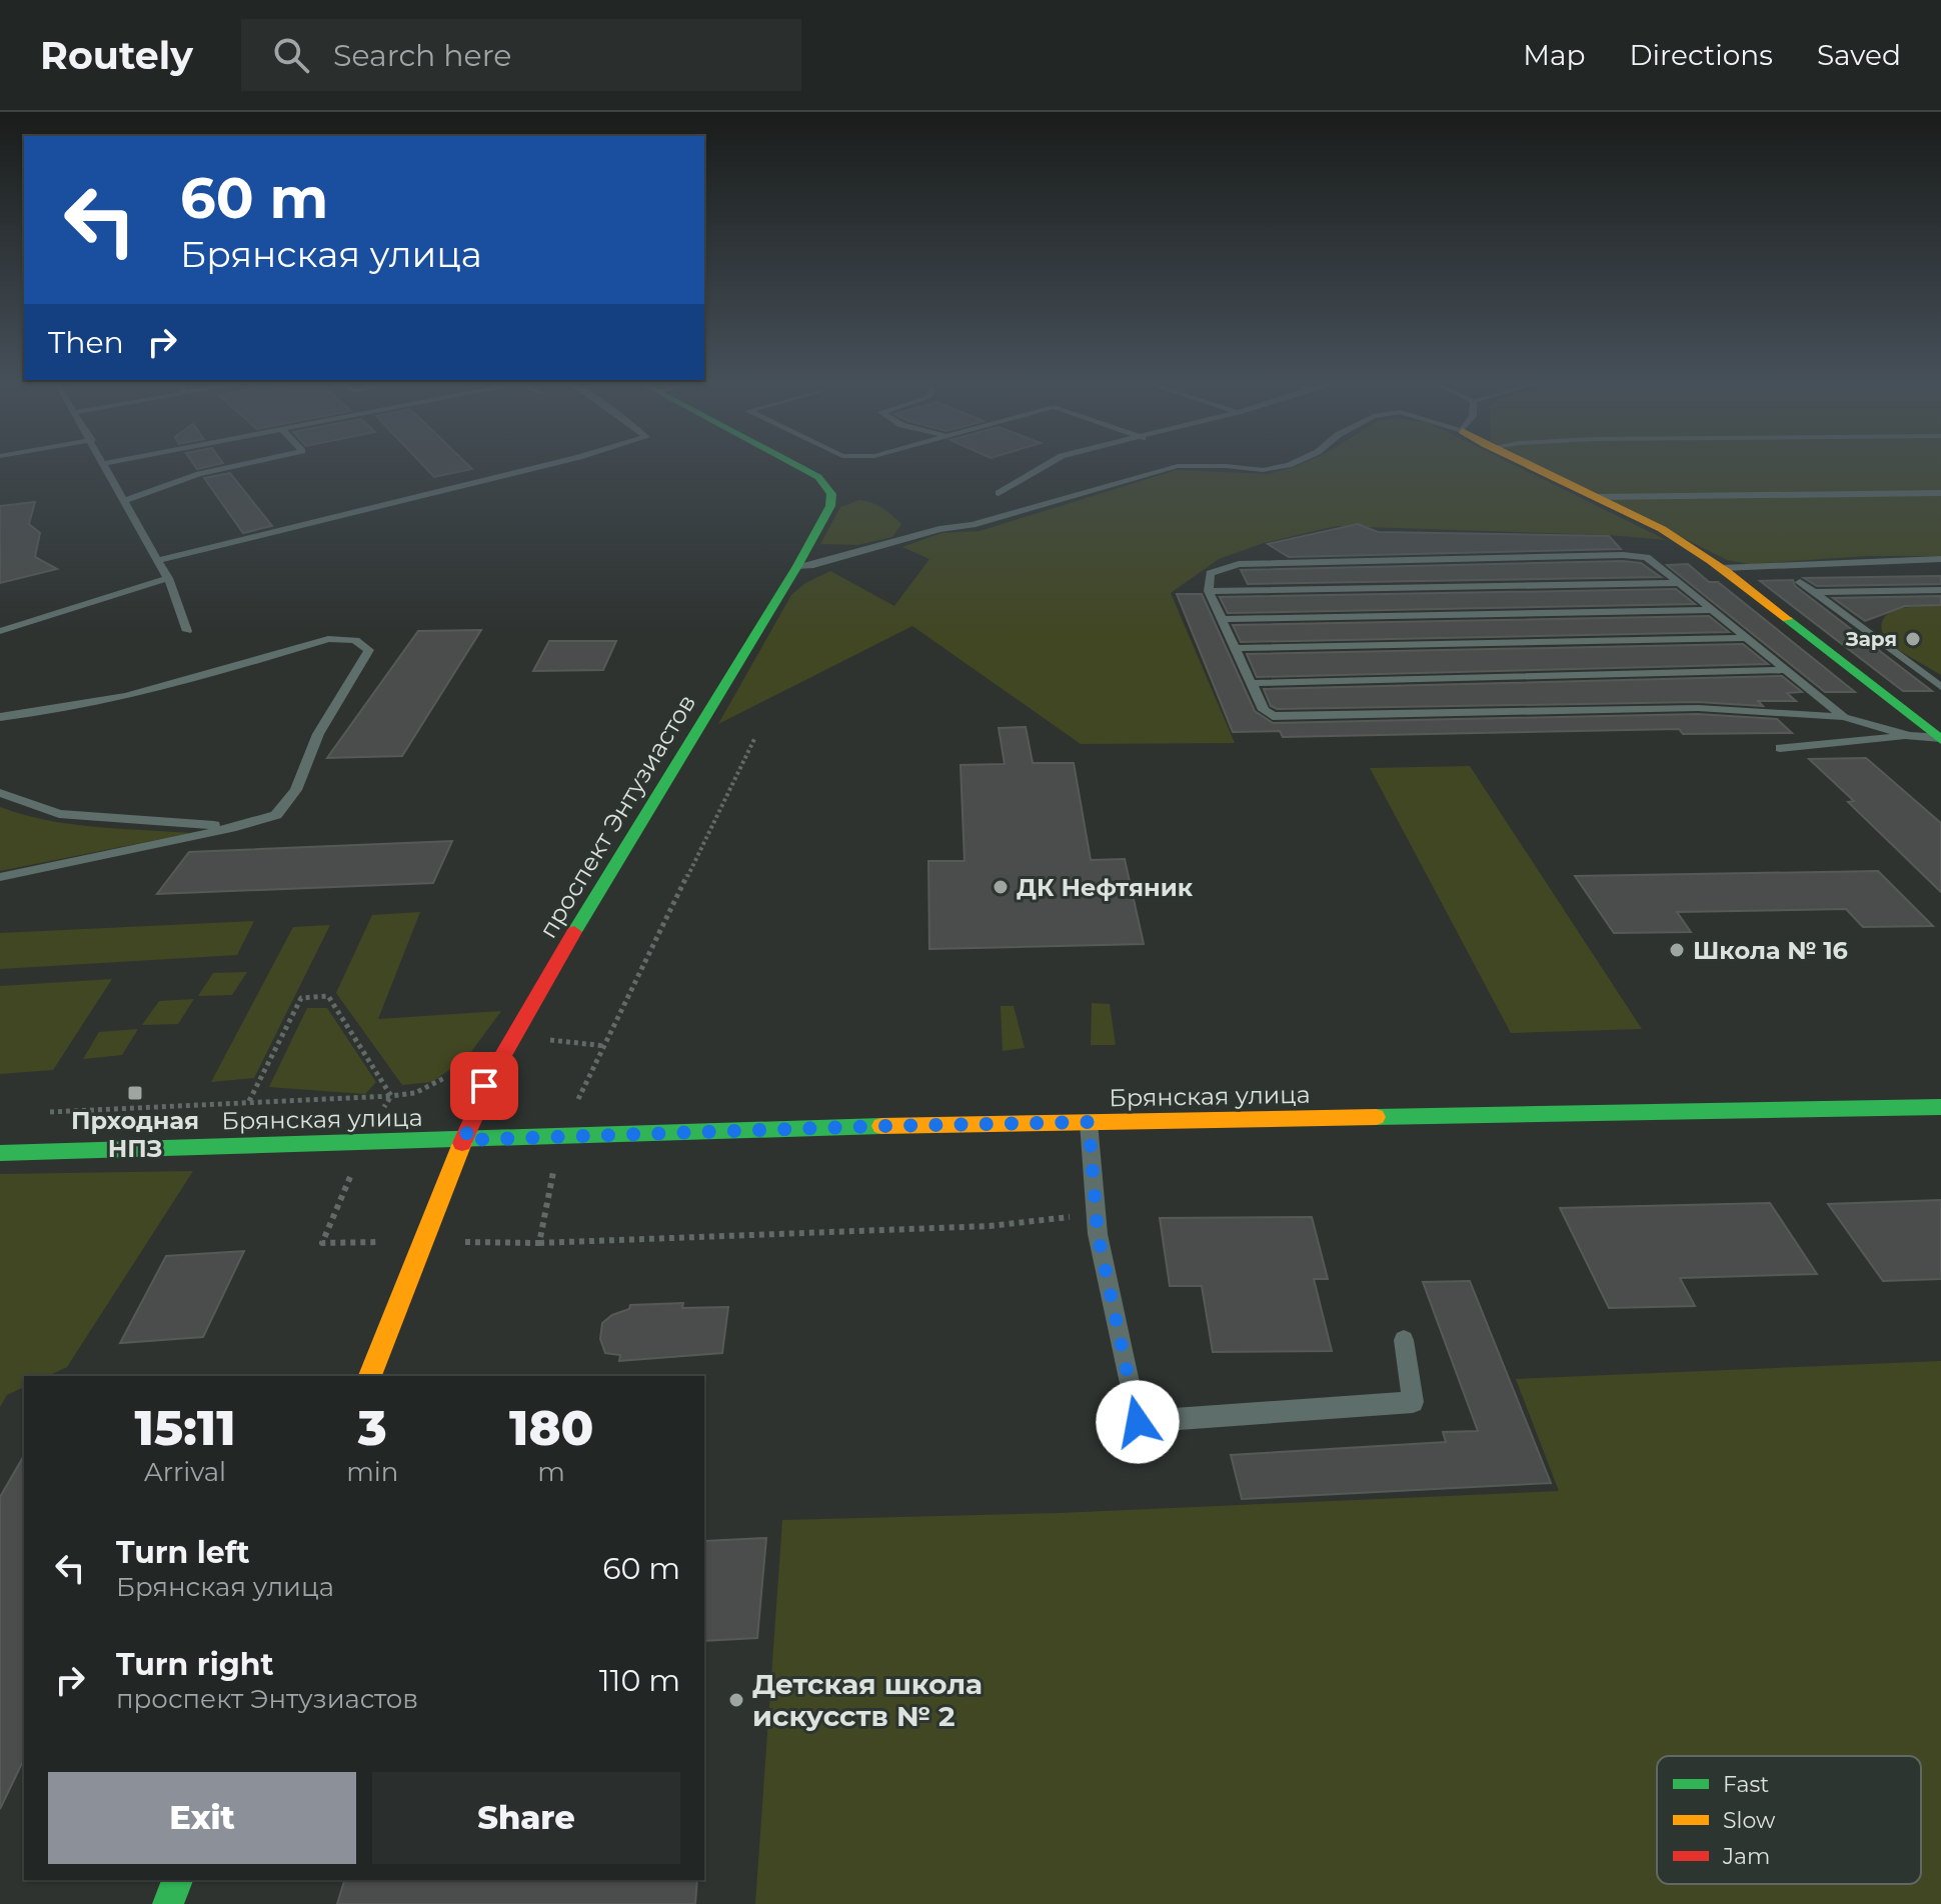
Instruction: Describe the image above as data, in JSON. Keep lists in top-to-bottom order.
{
  "streets": {
    "street": ["проспект Энтузиастов", "Брянская улица"]
  },
  "crossings": [
    ["проспект Энтузиастов", "Брянская улица"]
  ],
  "places": {
    "other": [
      "Заря",
      "ДК Нефтяник",
      "Школа № 16",
      "Детская школа искусств № 2"
    ],
    "transit": ["Прходная НПЗ"]
  },
  "legend": ["Fast", "Slow", "Jam"],
  "page": {
    "header": "Routely",
    "search": "Search here",
    "nav": ["Map", "Directions", "Saved"],
    "turn": ["60 m", "Брянская улица"],
    "then": "Then",
    "eta": [
      "15:11",
      "Arrival",
      "3",
      "min",
      "180",
      "m"
    ],
    "list": [
      {
        "name": "Turn left",
        "note": "Брянская улица",
        "value": "60 m"
      },
      {
        "name": "Turn right",
        "note": "проспект Энтузиастов",
        "value": "110 m"
      }
    ],
    "buttons": ["Exit", "Share"]
  }
}
